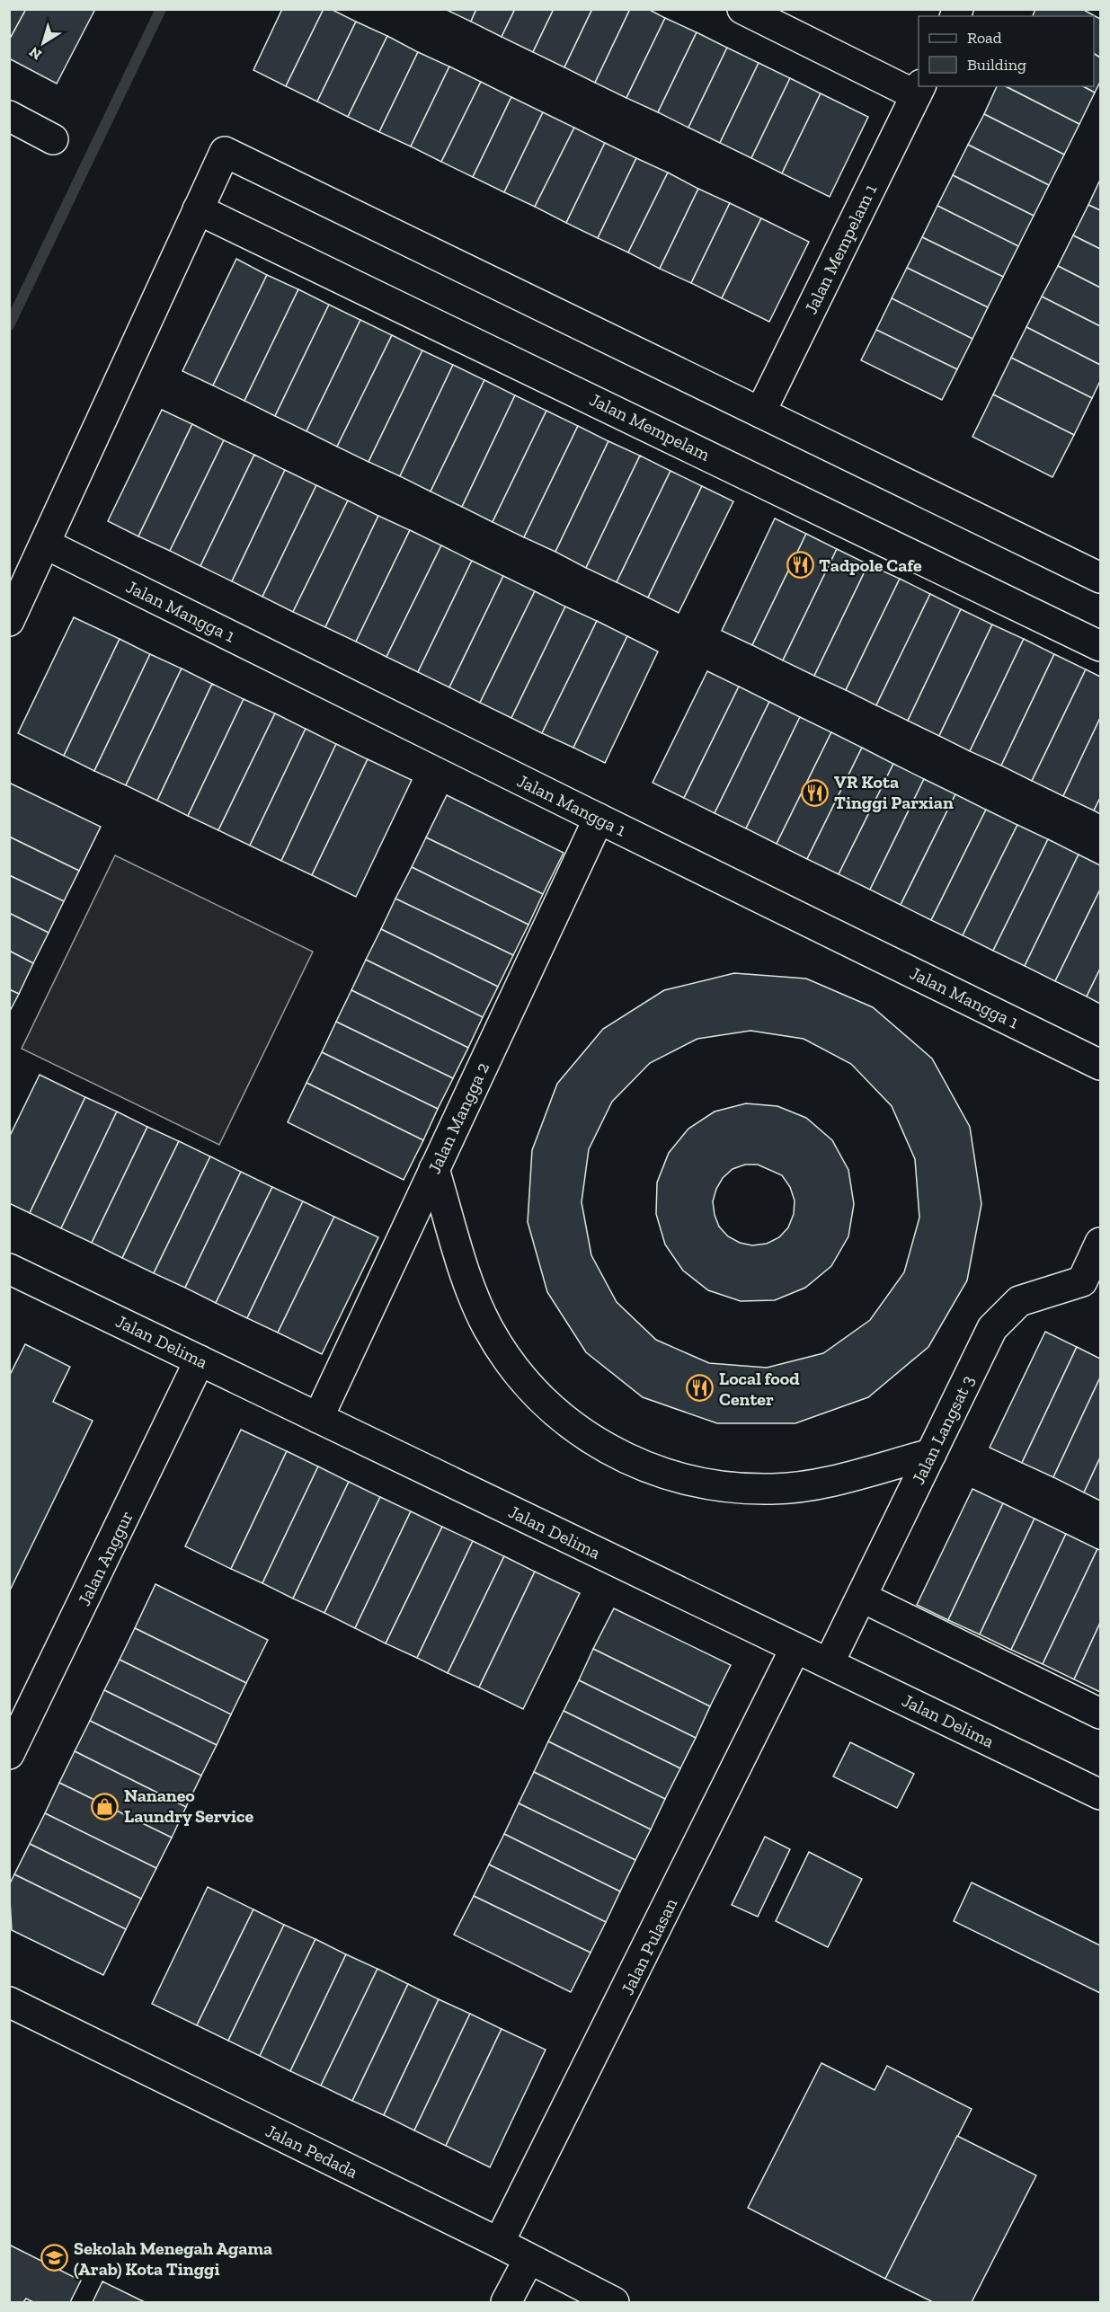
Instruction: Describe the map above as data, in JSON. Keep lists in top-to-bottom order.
{
  "streets": {
    "street": [
      "Jalan Mempelam 1",
      "Jalan Mempelam",
      "Jalan Mangga 1",
      "Jalan Mangga 2",
      "Jalan Delima",
      "Jalan Langsat 3",
      "Jalan Anggur",
      "Jalan Pulasan",
      "Jalan Pedada"
    ]
  },
  "crossings": [
    ["Jalan Mangga 1", "Jalan Mangga 2"],
    ["Jalan Mangga 2", "Jalan Delima"],
    ["Jalan Delima", "Jalan Langsat 3"],
    ["Jalan Delima", "Jalan Anggur"],
    ["Jalan Delima", "Jalan Pulasan"],
    ["Jalan Pulasan", "Jalan Pedada"]
  ],
  "places": {
    "restaurant": ["Tadpole Cafe", "VR Kota Tinggi Parxian", "Local food Center"],
    "shop": ["Nananeo Laundry Service"],
    "school or university": ["Sekolah Menegah Agama (Arab) Kota Tinggi"]
  },
  "legend": ["Road", "Building"],
  "north": "bottom left"
}
